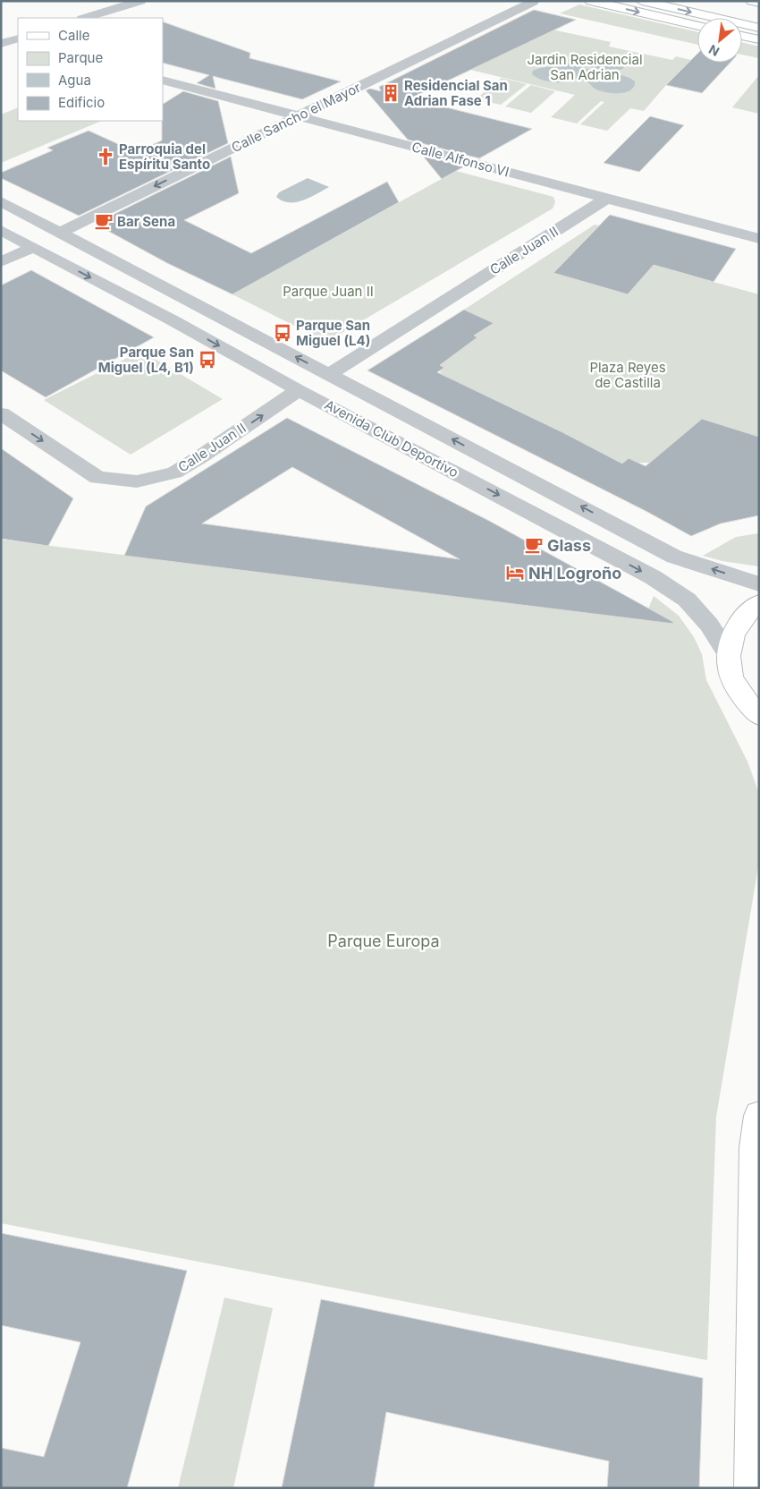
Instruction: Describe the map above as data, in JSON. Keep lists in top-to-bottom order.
{
  "streets": {
    "street": [
      "Calle Sancho el Mayor",
      "Calle Alfonso VI",
      "Calle Juan II",
      "Avenida Club Deportivo"
    ]
  },
  "crossings": [
    ["Calle Sancho el Mayor", "Calle Alfonso VI"],
    ["Calle Sancho el Mayor", "Avenida Club Deportivo"],
    ["Calle Alfonso VI", "Calle Juan II"],
    ["Calle Juan II", "Avenida Club Deportivo"]
  ],
  "one_way": ["Calle Sancho el Mayor", "Calle Juan II"],
  "parks": [
    "Jardin Residencial San Adrian",
    "Parque Juan II",
    "Plaza Reyes de Castilla",
    "Parque Europa"
  ],
  "places": {
    "building": ["Residencial San Adrian Fase 1"],
    "church": ["Parroquia del Espíritu Santo"],
    "cafe": ["Bar Sena", "Glass"],
    "bus stop": ["Parque San Miguel (L4)", "Parque San Miguel (L4, B1)"],
    "hotel": ["NH Logroño"]
  },
  "legend": [
    "Calle",
    "Parque",
    "Agua",
    "Edificio"
  ],
  "north": "bottom left"
}
